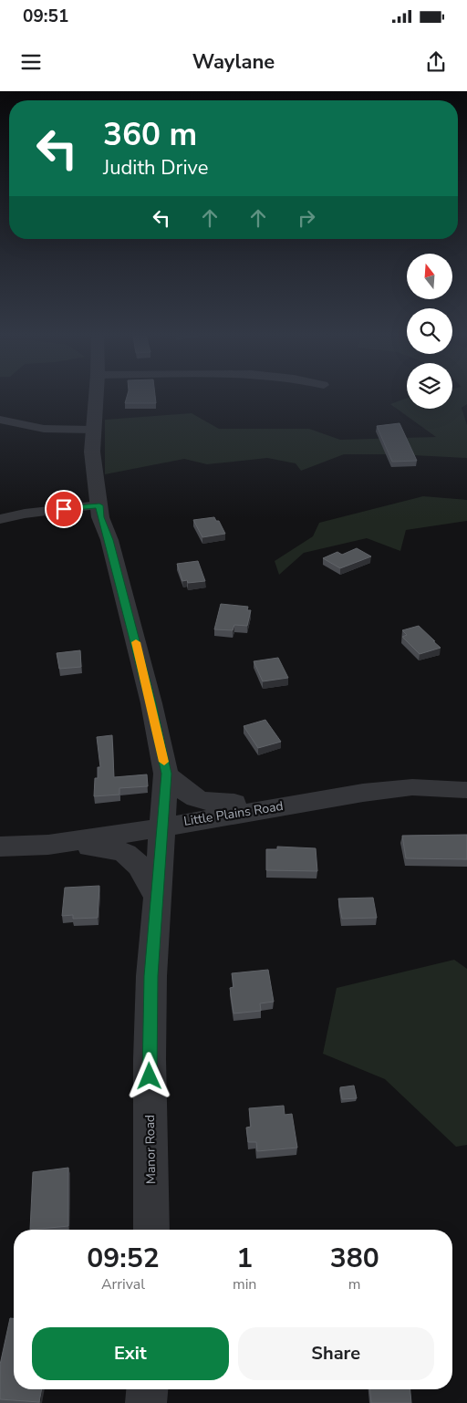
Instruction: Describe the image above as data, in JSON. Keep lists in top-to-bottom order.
{
  "streets": {
    "street": ["Little Plains Road", "Manor Road"]
  },
  "crossings": [
    ["Little Plains Road", "Manor Road"]
  ],
  "north": "top",
  "page": {
    "status": "09:51",
    "header": "Waylane",
    "turn": ["360 m", "Judith Drive"],
    "eta": [
      "09:52",
      "Arrival",
      "1",
      "min",
      "380",
      "m"
    ],
    "buttons": ["Exit", "Share"]
  }
}
